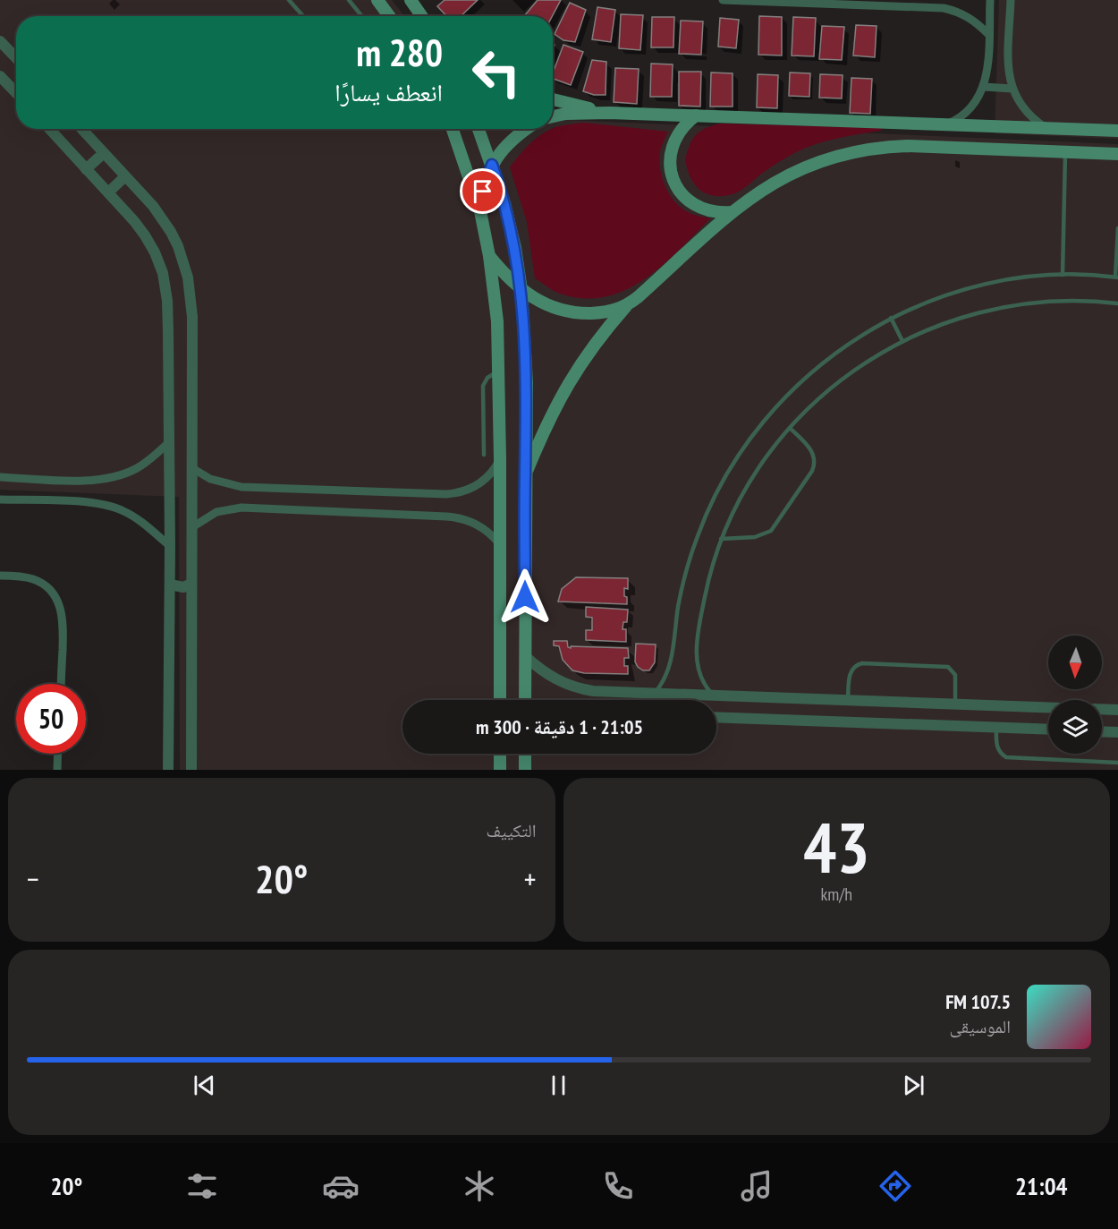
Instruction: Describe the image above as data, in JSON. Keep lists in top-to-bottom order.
{
  "north": "bottom",
  "page": {
    "turn": ["280 m", "انعطف يسارًا"],
    "limit": "50",
    "trip": "21:05 · 1 دقيقة · 300 m",
    "tile": [
      ["43", "km/h"],
      "التكييف"
    ],
    "heat": ["−", "20°", "+"],
    "song": ["107.5 FM", "الموسيقى"],
    "tabs": ["21:04", "20°"]
  }
}
